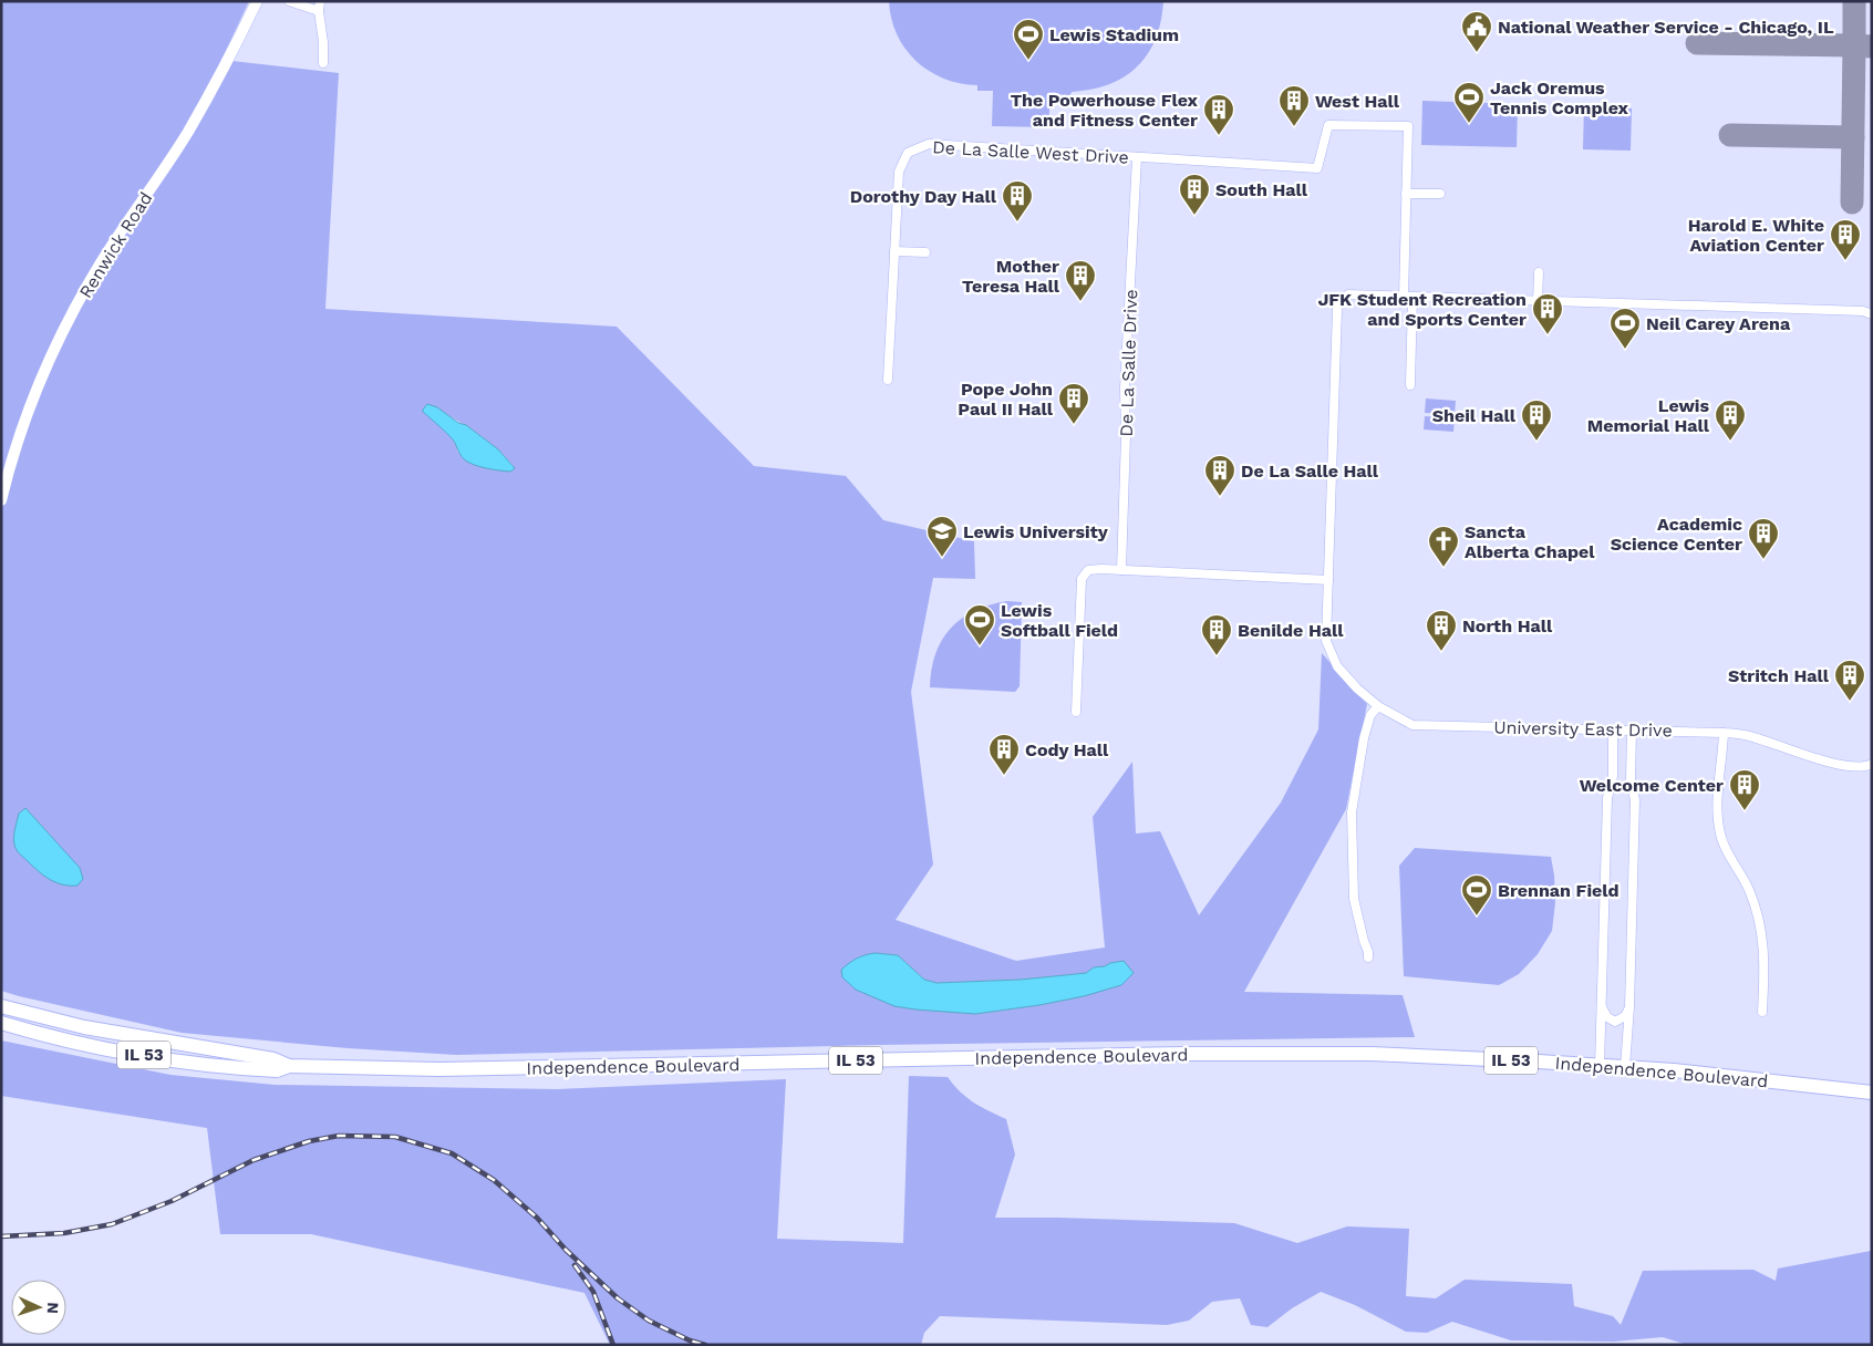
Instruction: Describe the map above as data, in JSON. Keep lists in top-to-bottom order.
{
  "streets": {
    "main road": ["IL 53", "Independence Boulevard"],
    "street": [
      "De La Salle West Drive",
      "Renwick Road",
      "De La Salle Drive",
      "University East Drive"
    ]
  },
  "crossings": [
    ["De La Salle West Drive", "De La Salle Drive"]
  ],
  "places": {
    "public building": ["National Weather Service - Chicago, IL"],
    "sports": [
      "Lewis Stadium",
      "Jack Oremus Tennis Complex",
      "Neil Carey Arena",
      "Lewis Softball Field",
      "Brennan Field"
    ],
    "building": [
      "West Hall",
      "The Powerhouse Flex and Fitness Center",
      "South Hall",
      "Dorothy Day Hall",
      "Harold E. White Aviation Center",
      "Mother Teresa Hall",
      "JFK Student Recreation and Sports Center",
      "Pope John Paul II Hall",
      "Sheil Hall",
      "Lewis Memorial Hall",
      "De La Salle Hall",
      "Academic Science Center",
      "North Hall",
      "Benilde Hall",
      "Stritch Hall",
      "Cody Hall",
      "Welcome Center"
    ],
    "school or university": ["Lewis University"],
    "church": ["Sancta Alberta Chapel"]
  },
  "north": "right"
}
